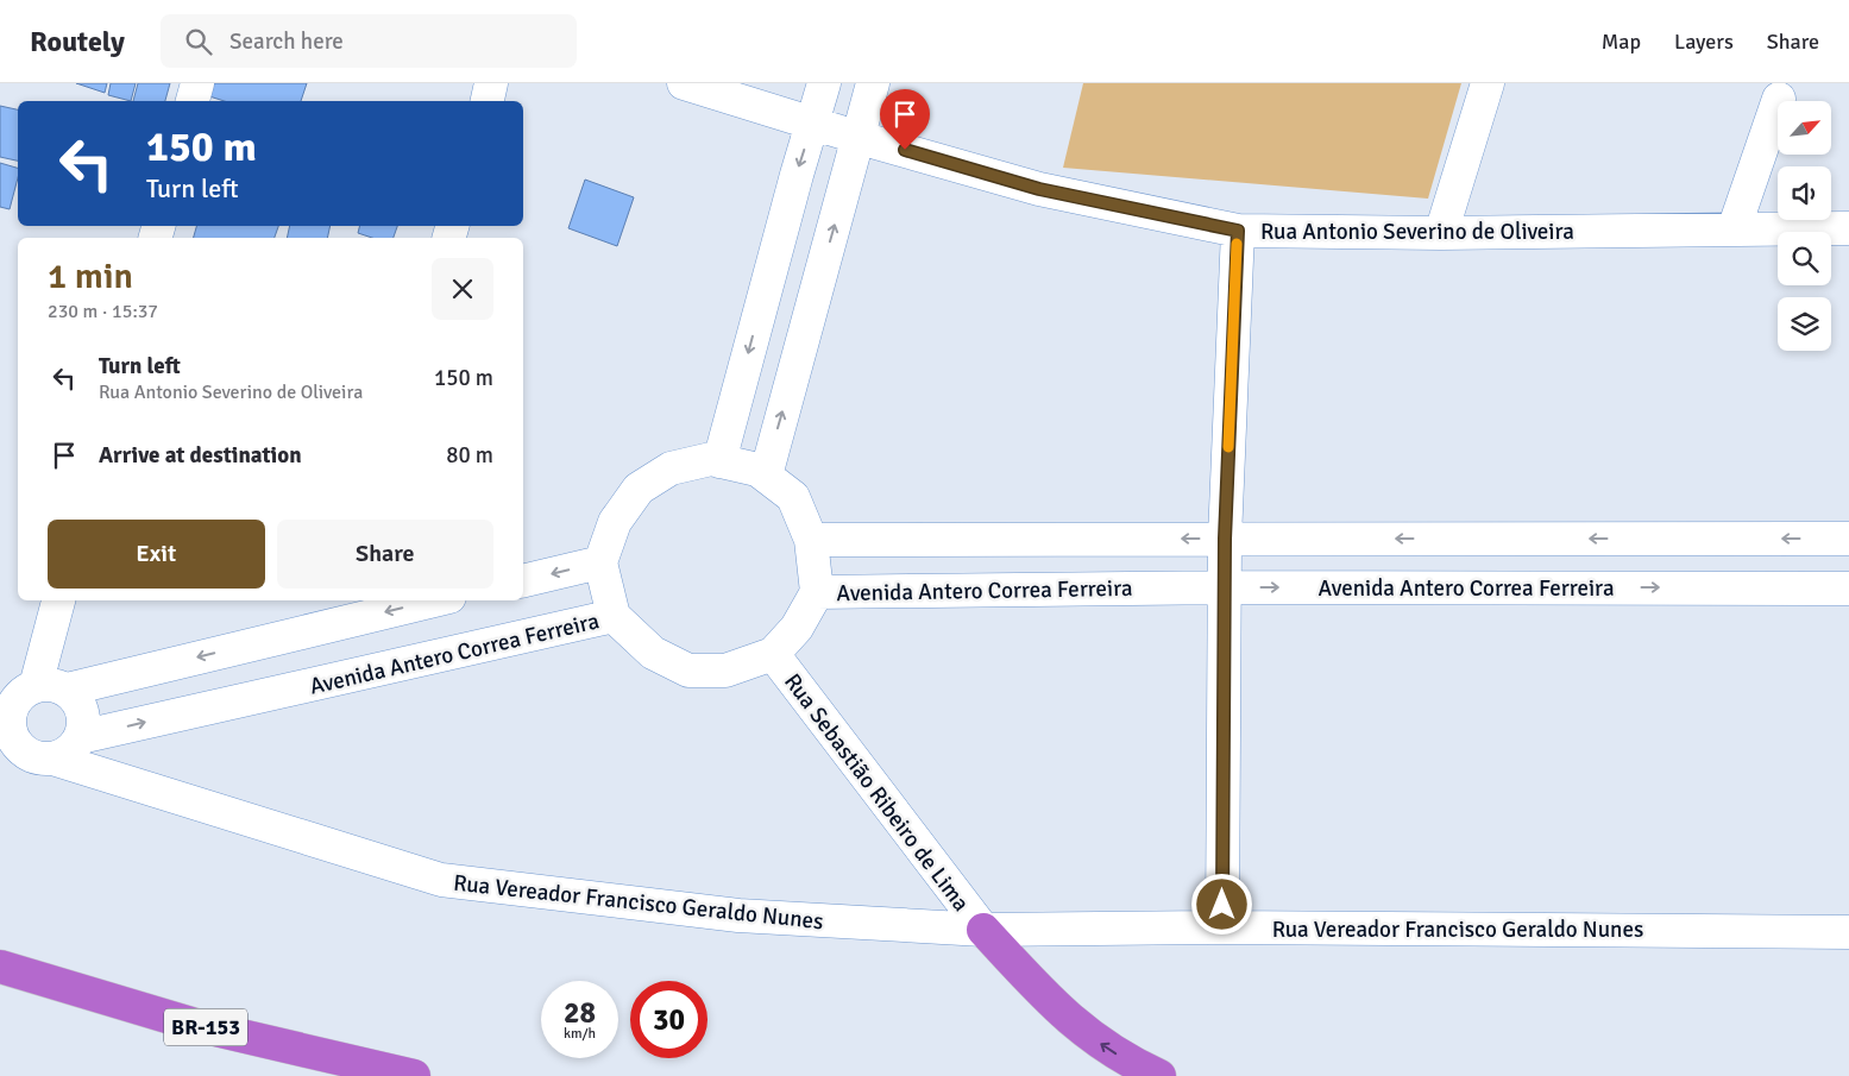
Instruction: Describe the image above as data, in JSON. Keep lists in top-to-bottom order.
{
  "streets": {
    "highway": ["BR-153"],
    "street": [
      "Rua Antonio Severino de Oliveira",
      "Avenida Antero Correa Ferreira",
      "Rua Sebastião Ribeiro de Lima",
      "Rua Vereador Francisco Geraldo Nunes"
    ]
  },
  "crossings": [
    ["Avenida Antero Correa Ferreira", "Rua Sebastião Ribeiro de Lima"],
    ["Avenida Antero Correa Ferreira", "Rua Vereador Francisco Geraldo Nunes"],
    ["Rua Sebastião Ribeiro de Lima", "Rua Vereador Francisco Geraldo Nunes"]
  ],
  "north": "top right",
  "page": {
    "header": "Routely",
    "search": "Search here",
    "nav": ["Map", "Layers", "Share"],
    "turn": ["150 m", "Turn left"],
    "heading": ["1 min", "230 m · 15:37"],
    "list": [
      {
        "name": "Turn left",
        "note": "Rua Antonio Severino de Oliveira",
        "value": "150 m"
      },
      {
        "name": "Arrive at destination",
        "value": "80 m"
      }
    ],
    "buttons": ["Exit", "Share"],
    "speed": "28 km/h",
    "limit": "30"
  }
}
